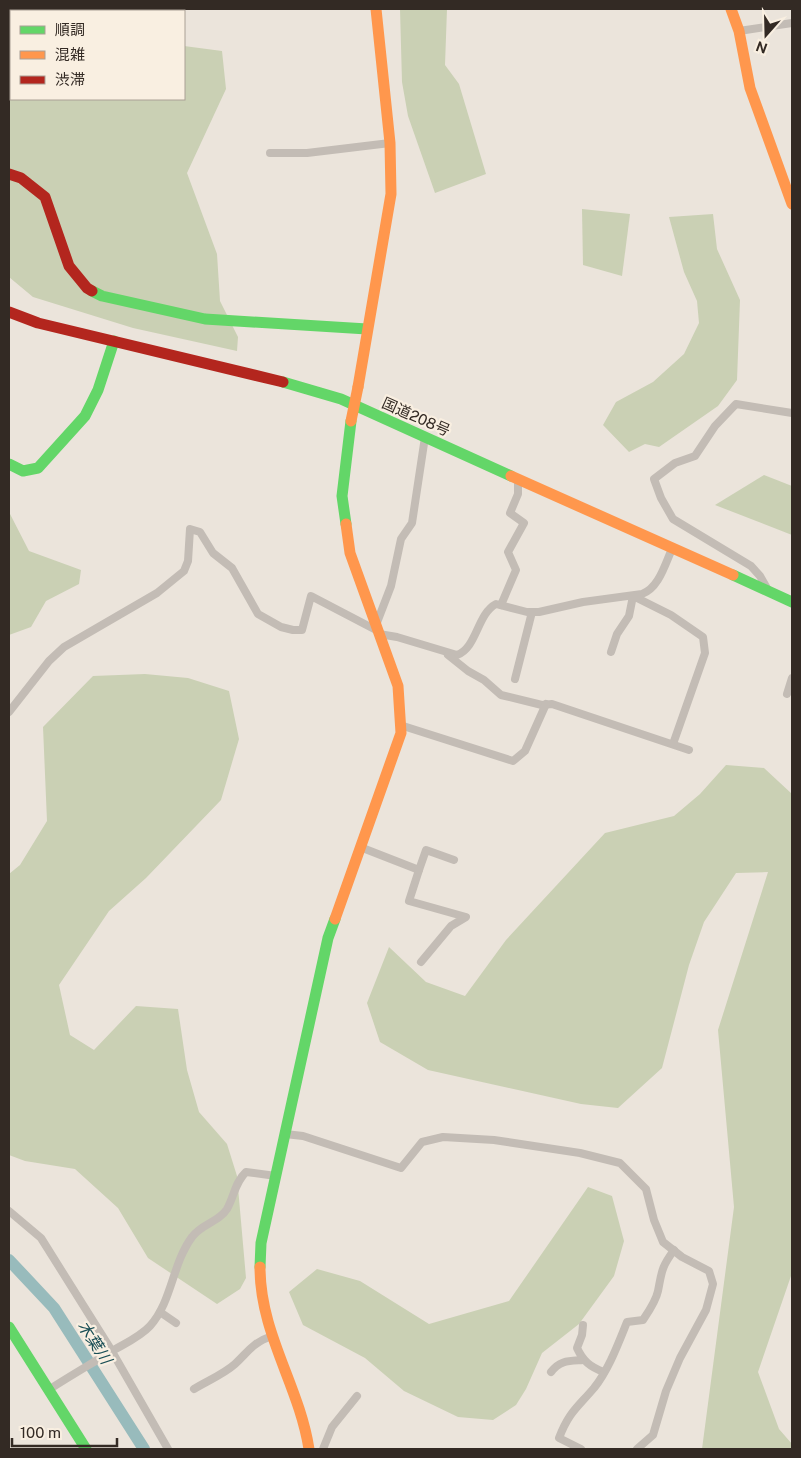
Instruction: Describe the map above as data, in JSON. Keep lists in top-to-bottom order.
{
  "streets": {
    "main road": ["国道208号"]
  },
  "water": ["木葉川"],
  "legend": ["順調", "混雑", "渋滞"],
  "scale_bar": "100 m",
  "north": "bottom"
}
